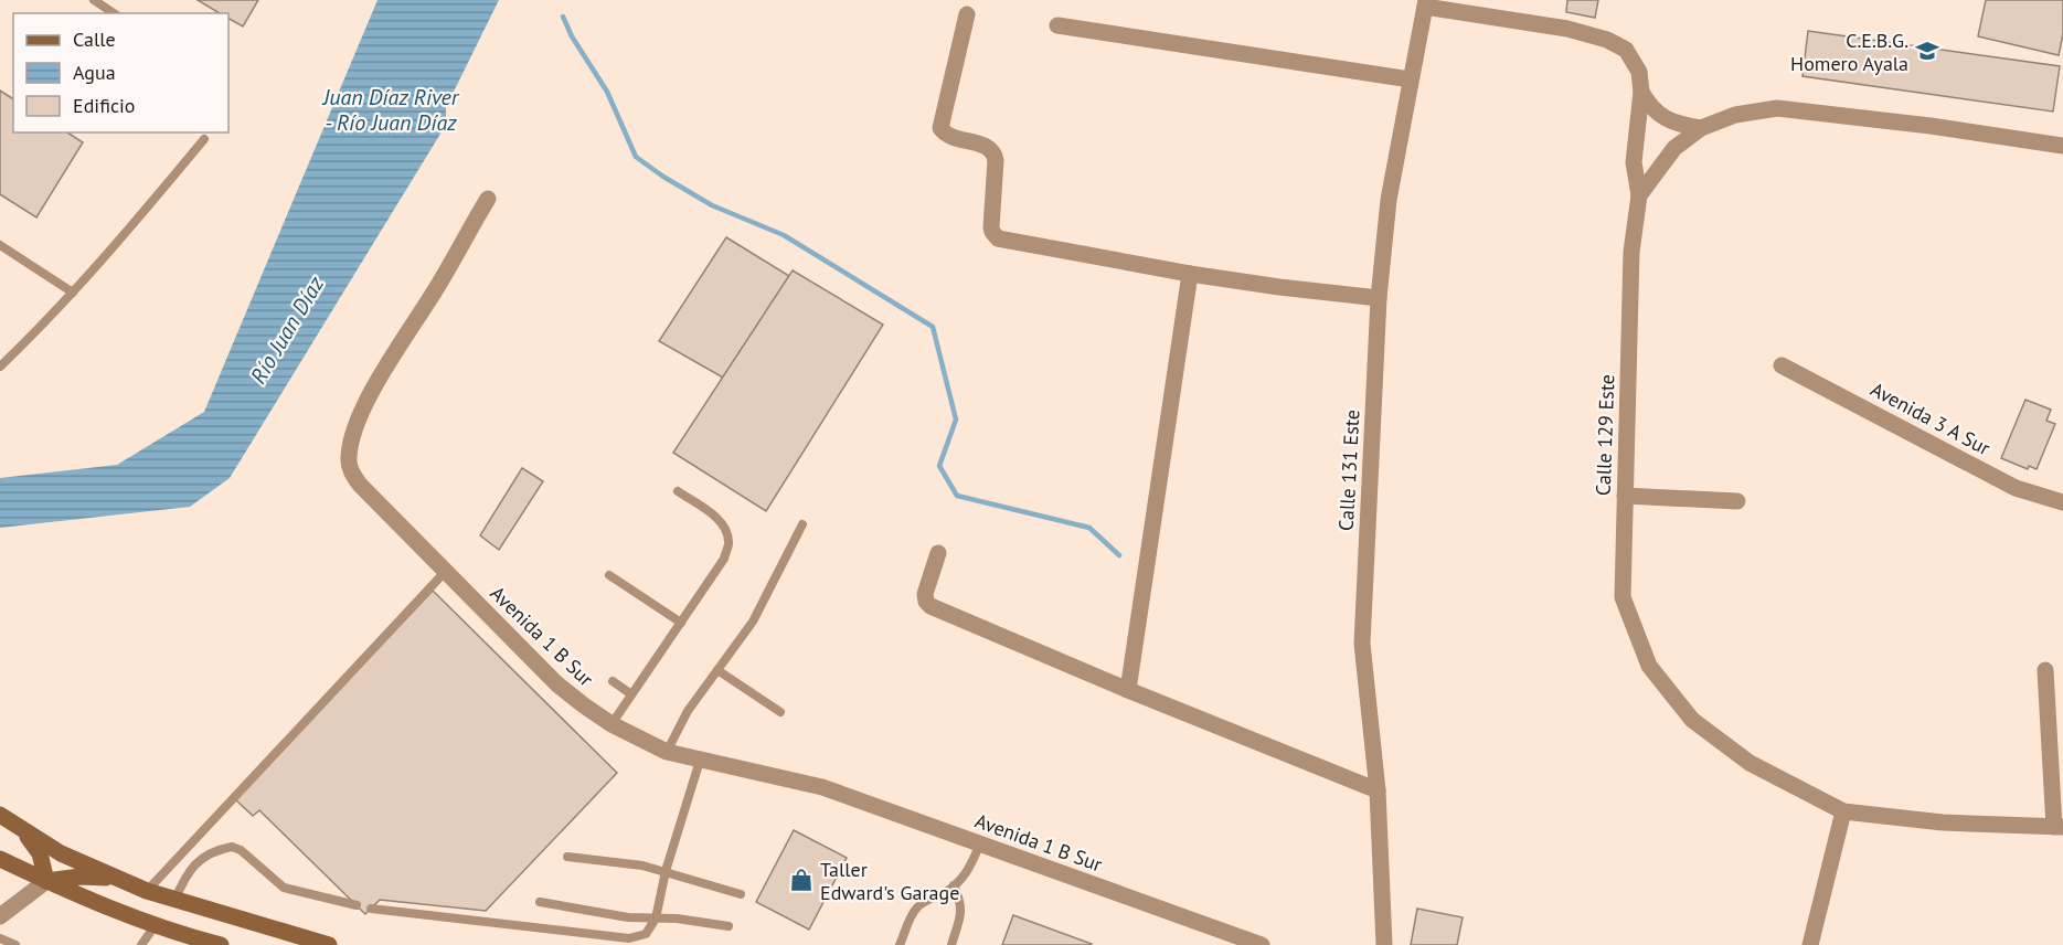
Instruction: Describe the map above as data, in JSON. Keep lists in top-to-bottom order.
{
  "streets": {
    "street": [
      "Avenida 3 A Sur",
      "Calle 129 Este",
      "Calle 131 Este",
      "Avenida 1 B Sur"
    ]
  },
  "water": ["Juan Díaz River - Río Juan Díaz", "Río Juan Díaz"],
  "places": {
    "school or university": ["C.E.B.G. Homero Ayala"],
    "shop": ["Taller Edward's Garage"]
  },
  "legend": ["Calle", "Agua", "Edificio"]
}
